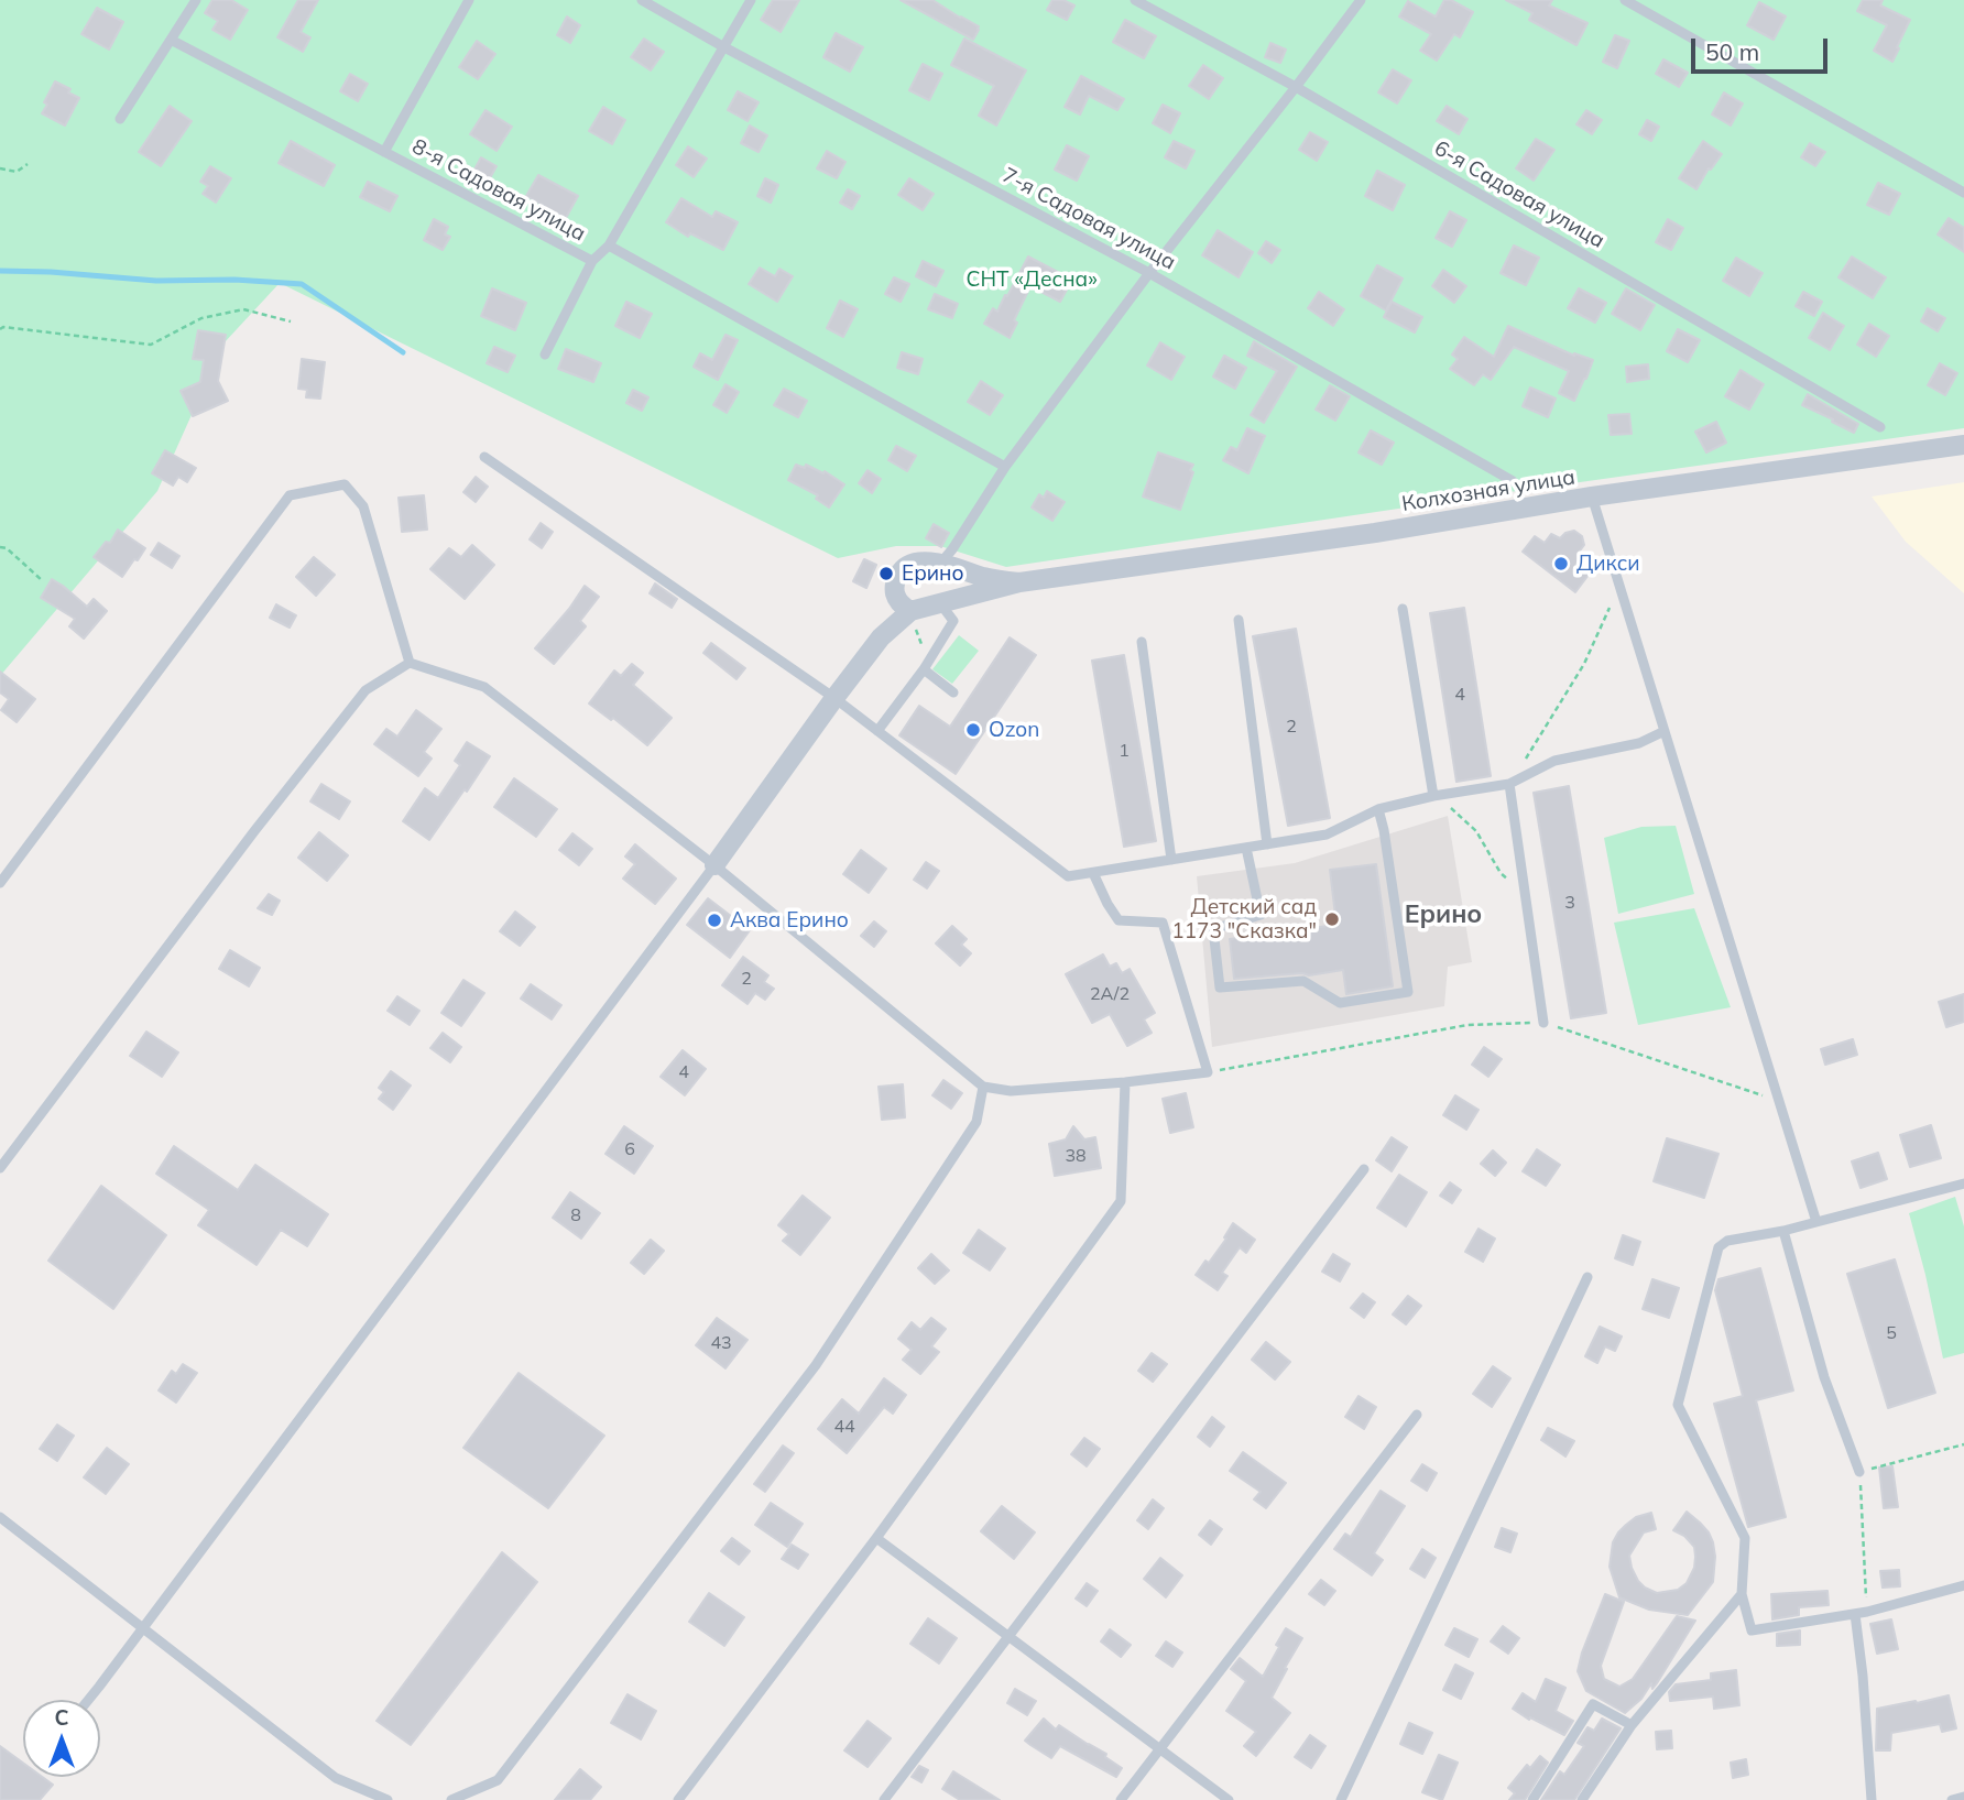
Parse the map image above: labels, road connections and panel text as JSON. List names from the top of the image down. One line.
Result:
{"streets":{"street":["Колхозная улица"],"lane":["8-я Садовая улица","6-я Садовая улица","7-я Садовая улица"]},"districts":["Ерино"],"parks":["СНТ «Десна»"],"places":["Дикси","Ерино","Ozon","Детский сад 1173 \"Сказка\"","Аква Ерино"],"house_numbers":["4","2","1","3","2","2А/2","4","6","38","8","5","43","44"],"scale_bar":"50 m","north":"top"}
